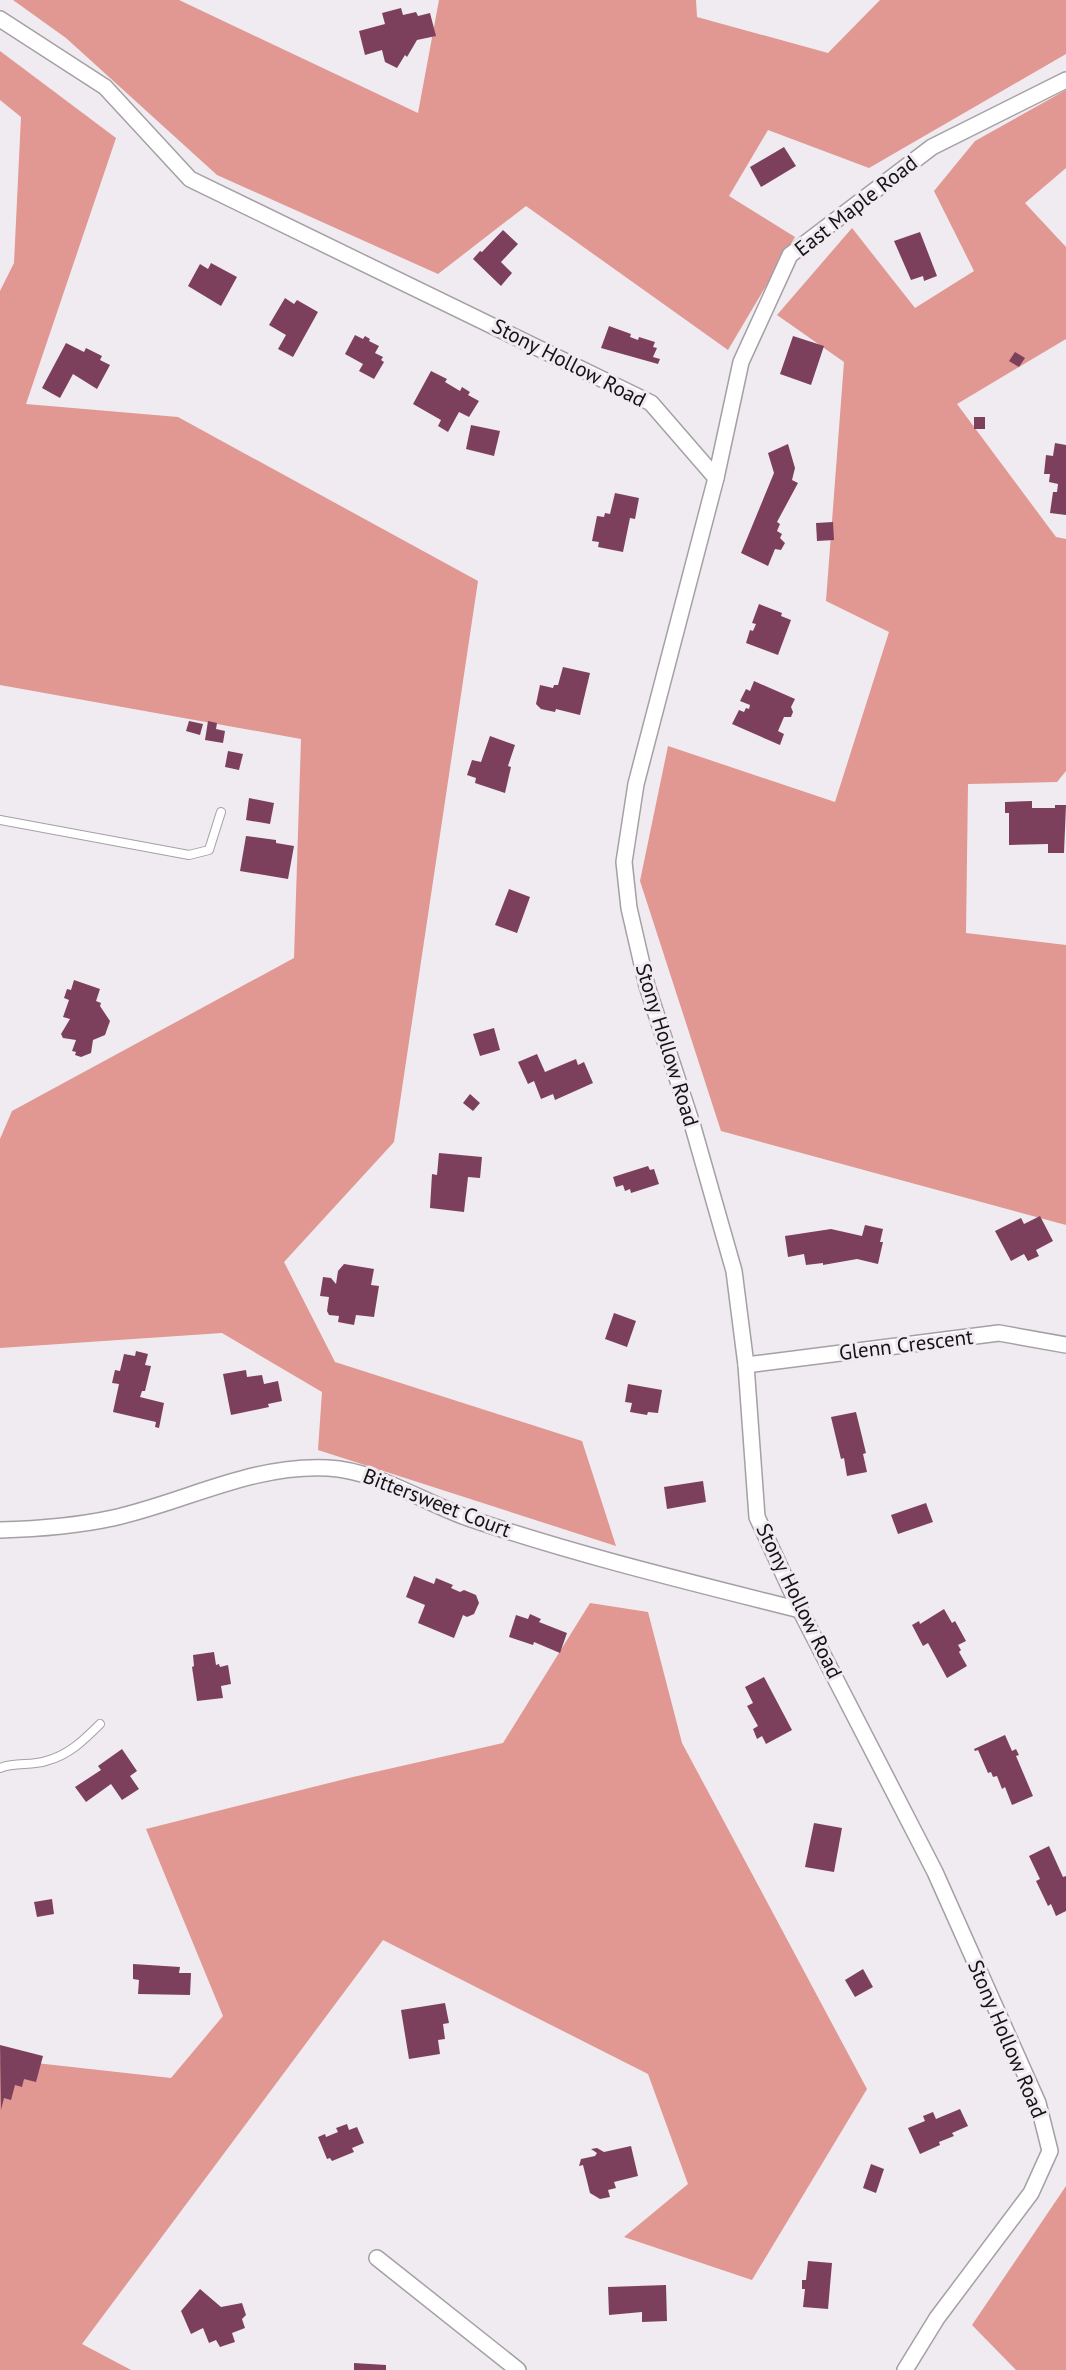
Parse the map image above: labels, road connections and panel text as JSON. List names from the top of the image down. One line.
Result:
{"streets":{"street":["East Maple Road","Stony Hollow Road","Glenn Crescent","Bittersweet Court"]},"crossings":[["East Maple Road","Stony Hollow Road"],["Stony Hollow Road","Glenn Crescent"],["Stony Hollow Road","Bittersweet Court"]]}
